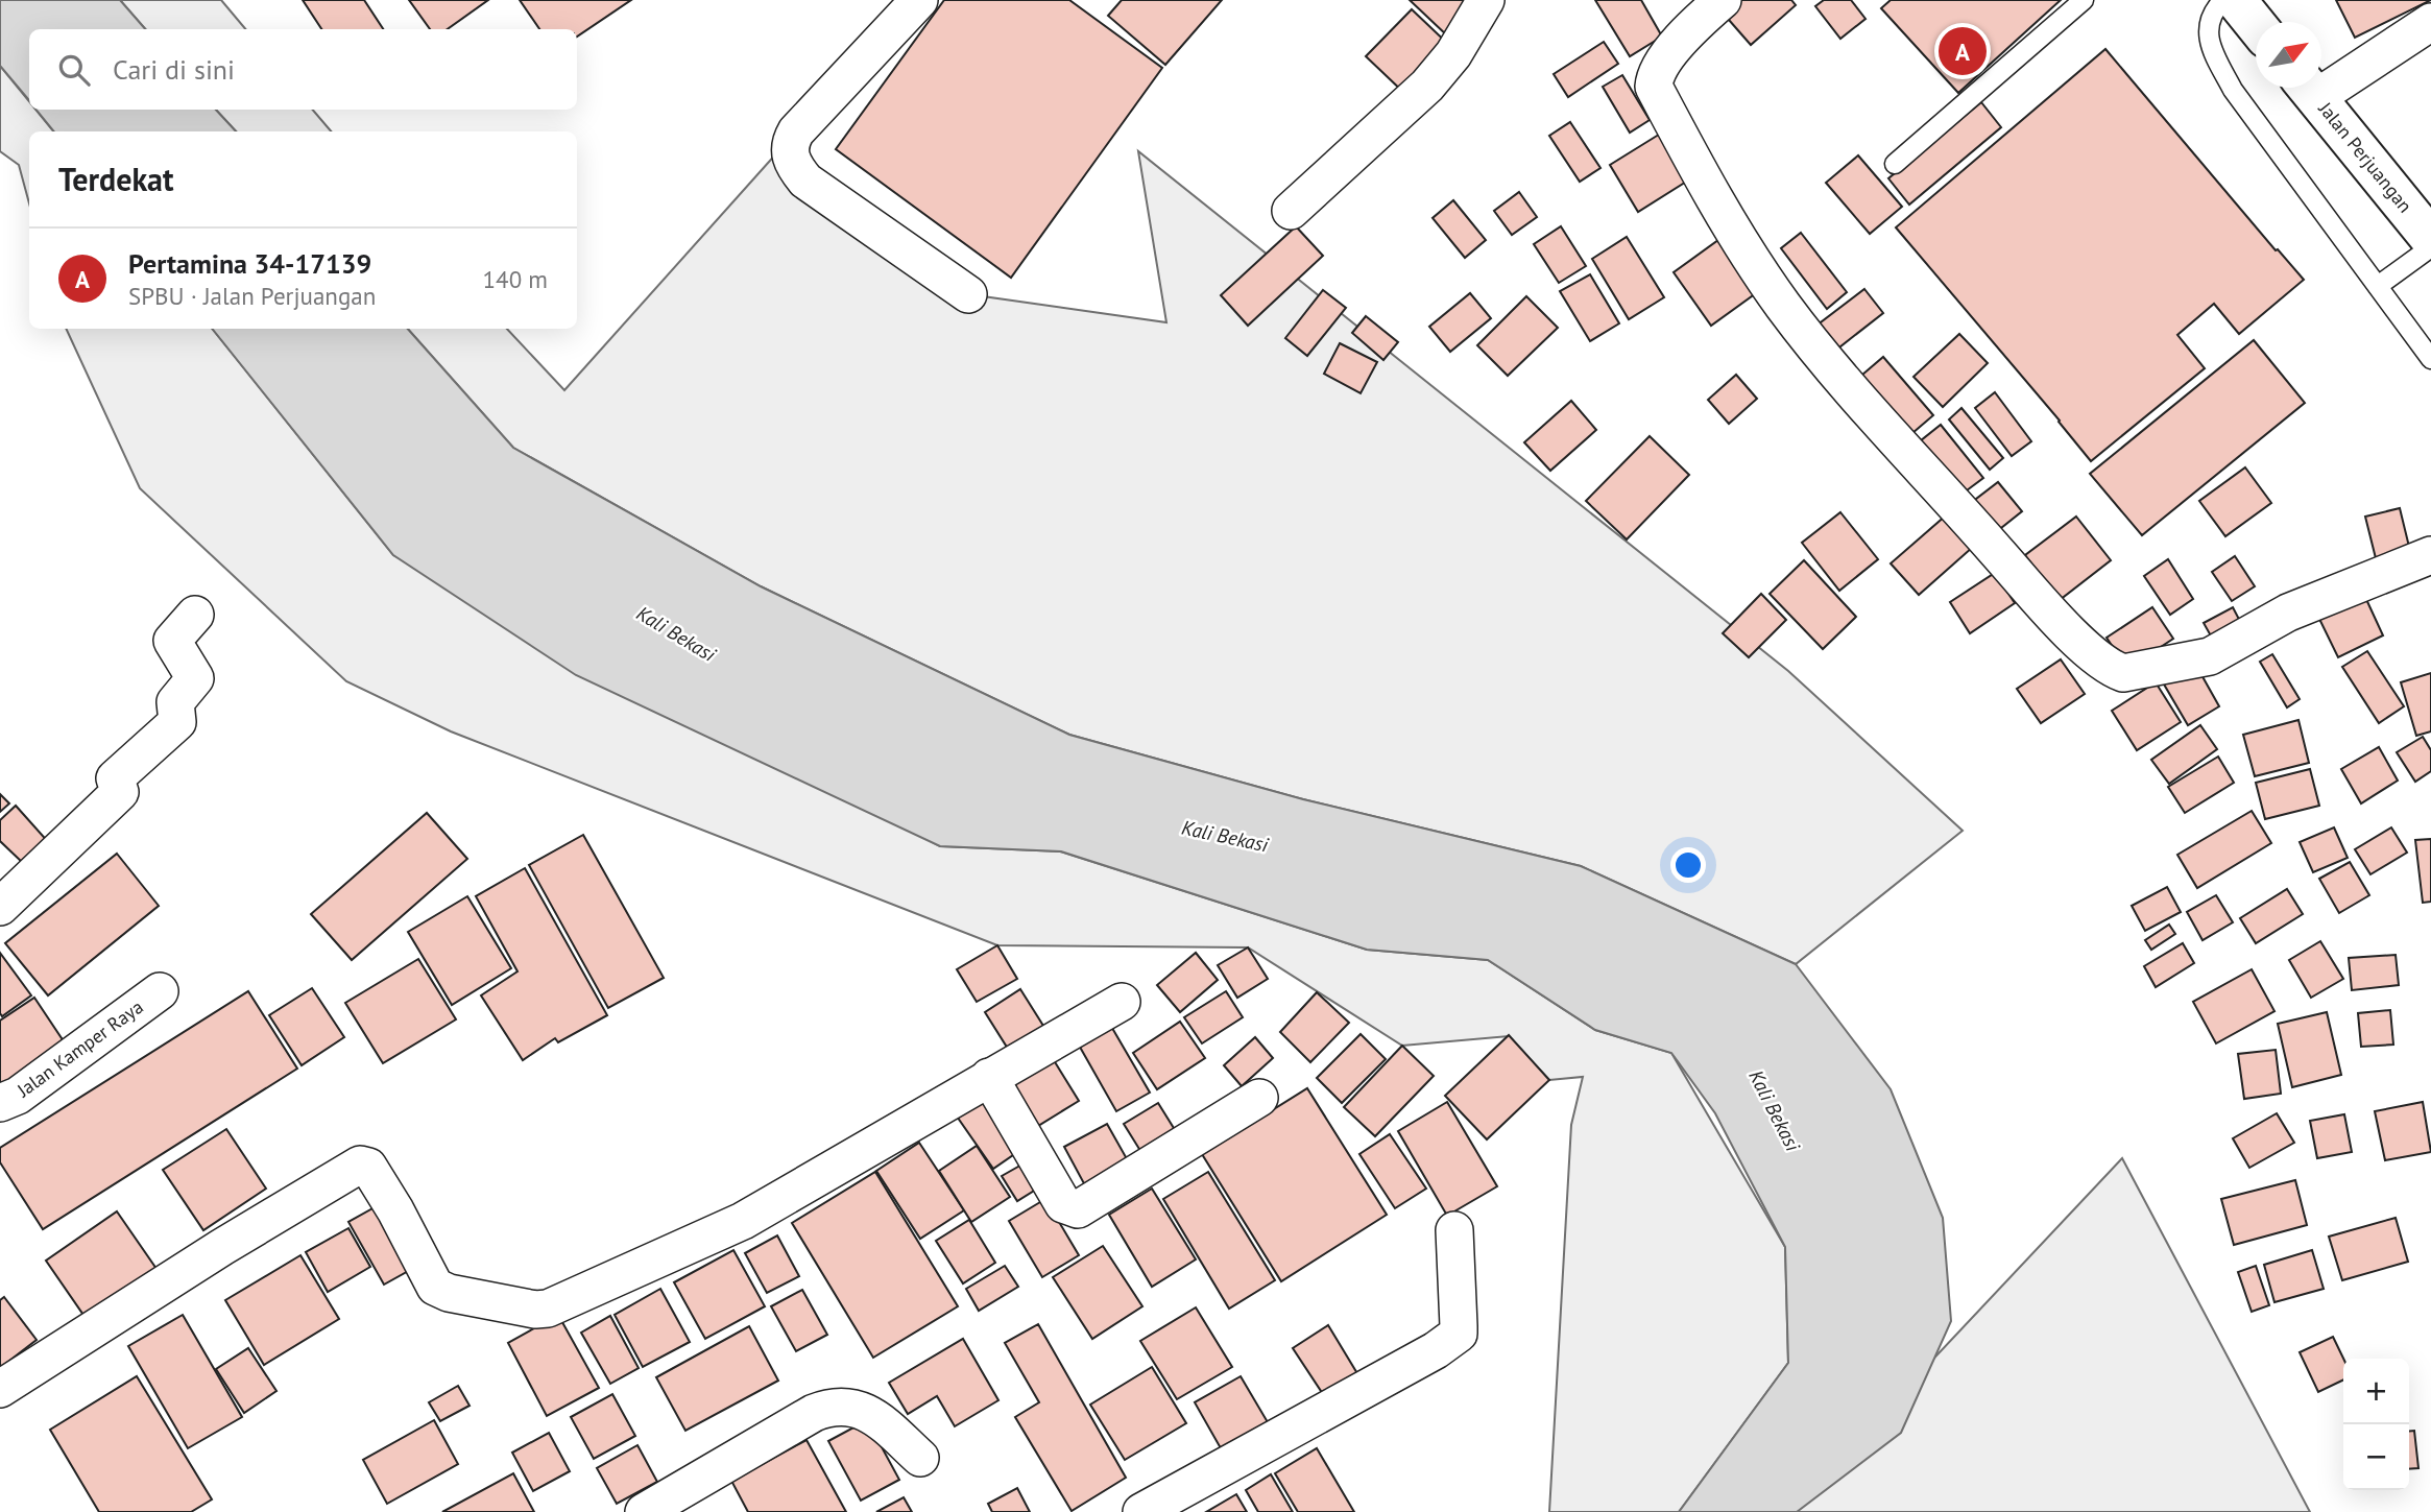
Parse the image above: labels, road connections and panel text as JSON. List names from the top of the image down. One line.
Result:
{"streets":{"main road":["Jalan Perjuangan"],"street":["Jalan Kamper Raya"]},"water":["Kali Bekasi"],"north":"top right","page":{"pins":"A","search":"Cari di sini","heading":"Terdekat","list":[{"mark":"A","name":"Pertamina 34-17139","note":"SPBU · Jalan Perjuangan","value":"140 m"}],"map_buttons":["+","−"]}}
